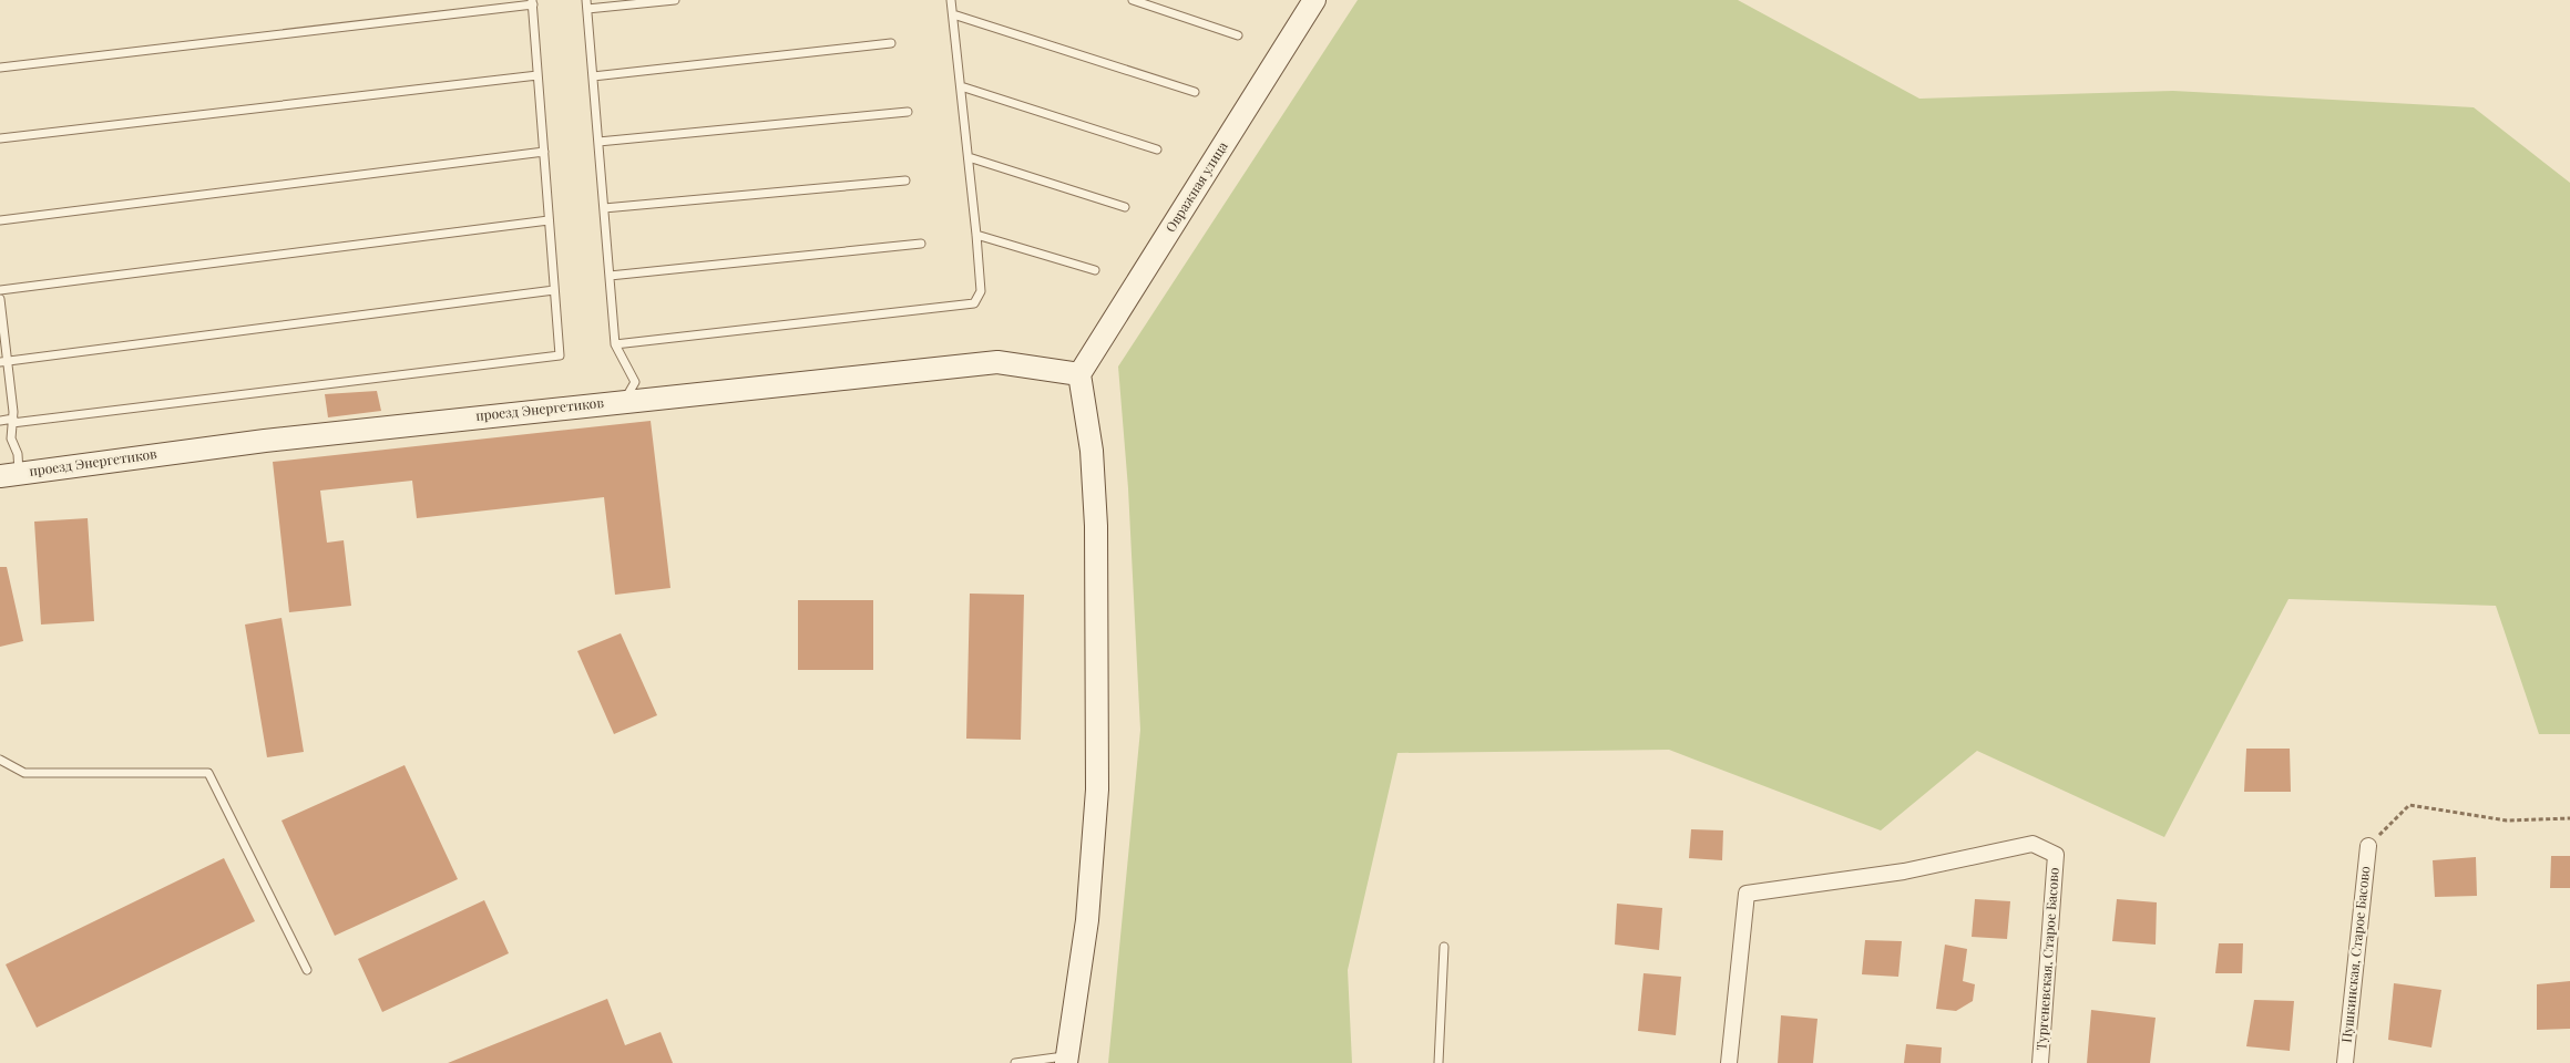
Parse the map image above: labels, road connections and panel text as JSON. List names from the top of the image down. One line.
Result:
{"streets":{"street":["Овражная улица","проезд Энергетиков","Пушкинская, Старое Басово","Тургеневская, Старое Басово"]},"crossings":[["Овражная улица","проезд Энергетиков"]]}
